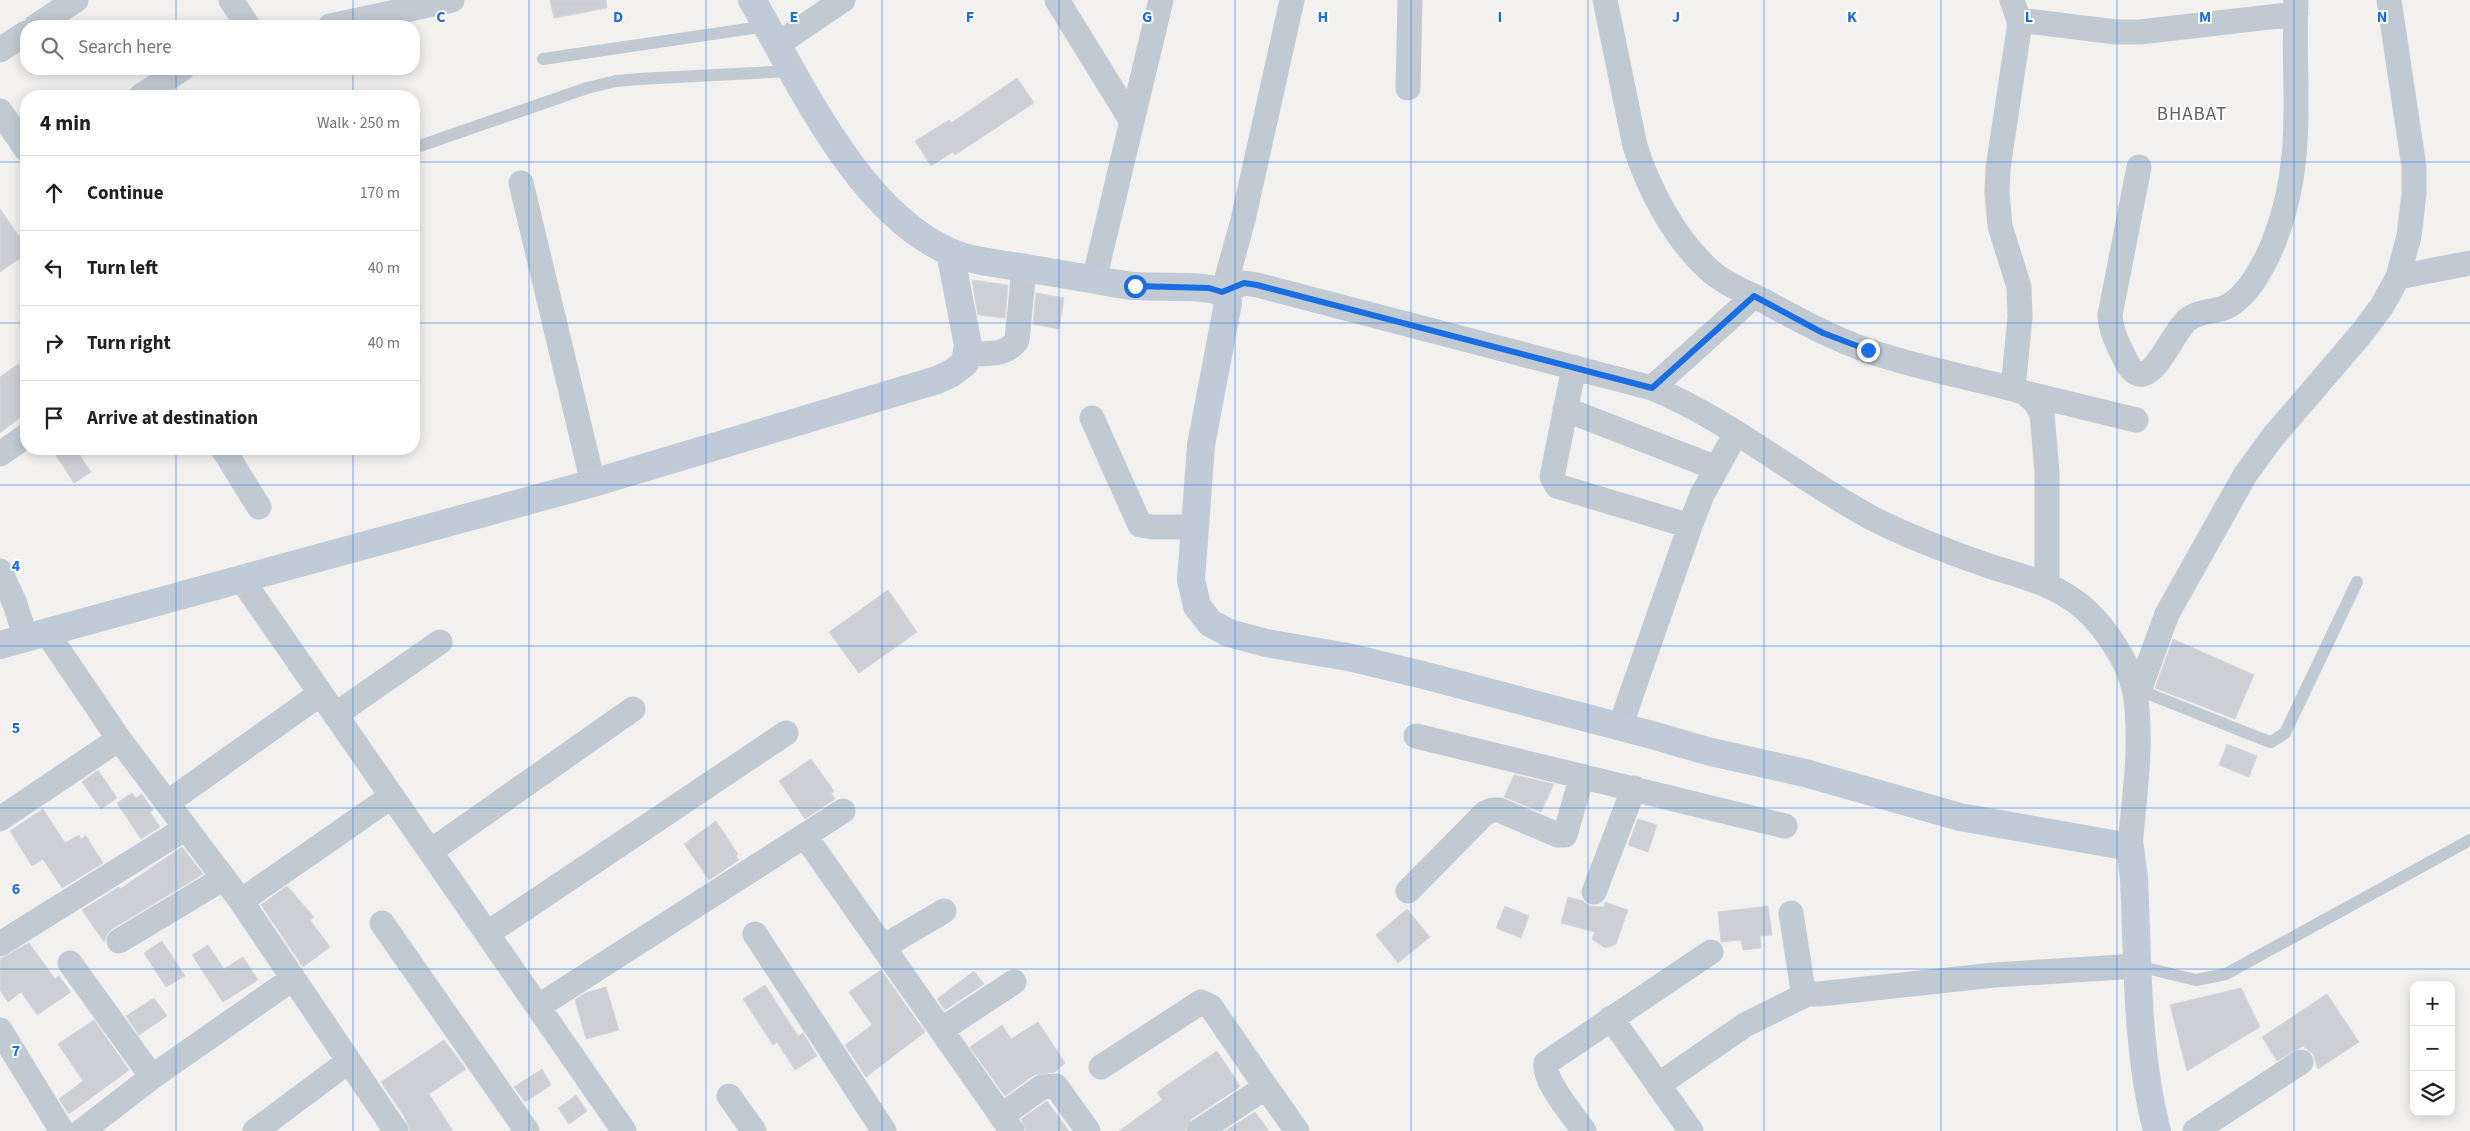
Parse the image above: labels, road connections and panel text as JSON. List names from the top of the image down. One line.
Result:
{"districts":["BHABAT"],"page":{"search":"Search here","heading":["4 min","Walk · 250 m"],"list":[["Continue","170 m"],["Turn left","40 m"],["Turn right","40 m"],"Arrive at destination"],"map_buttons":["+","−"]},"grid":{"columns":["C","D","E","F","G","H","I","J","K","L","M","N"],"rows":["4","5","6","7"]}}
